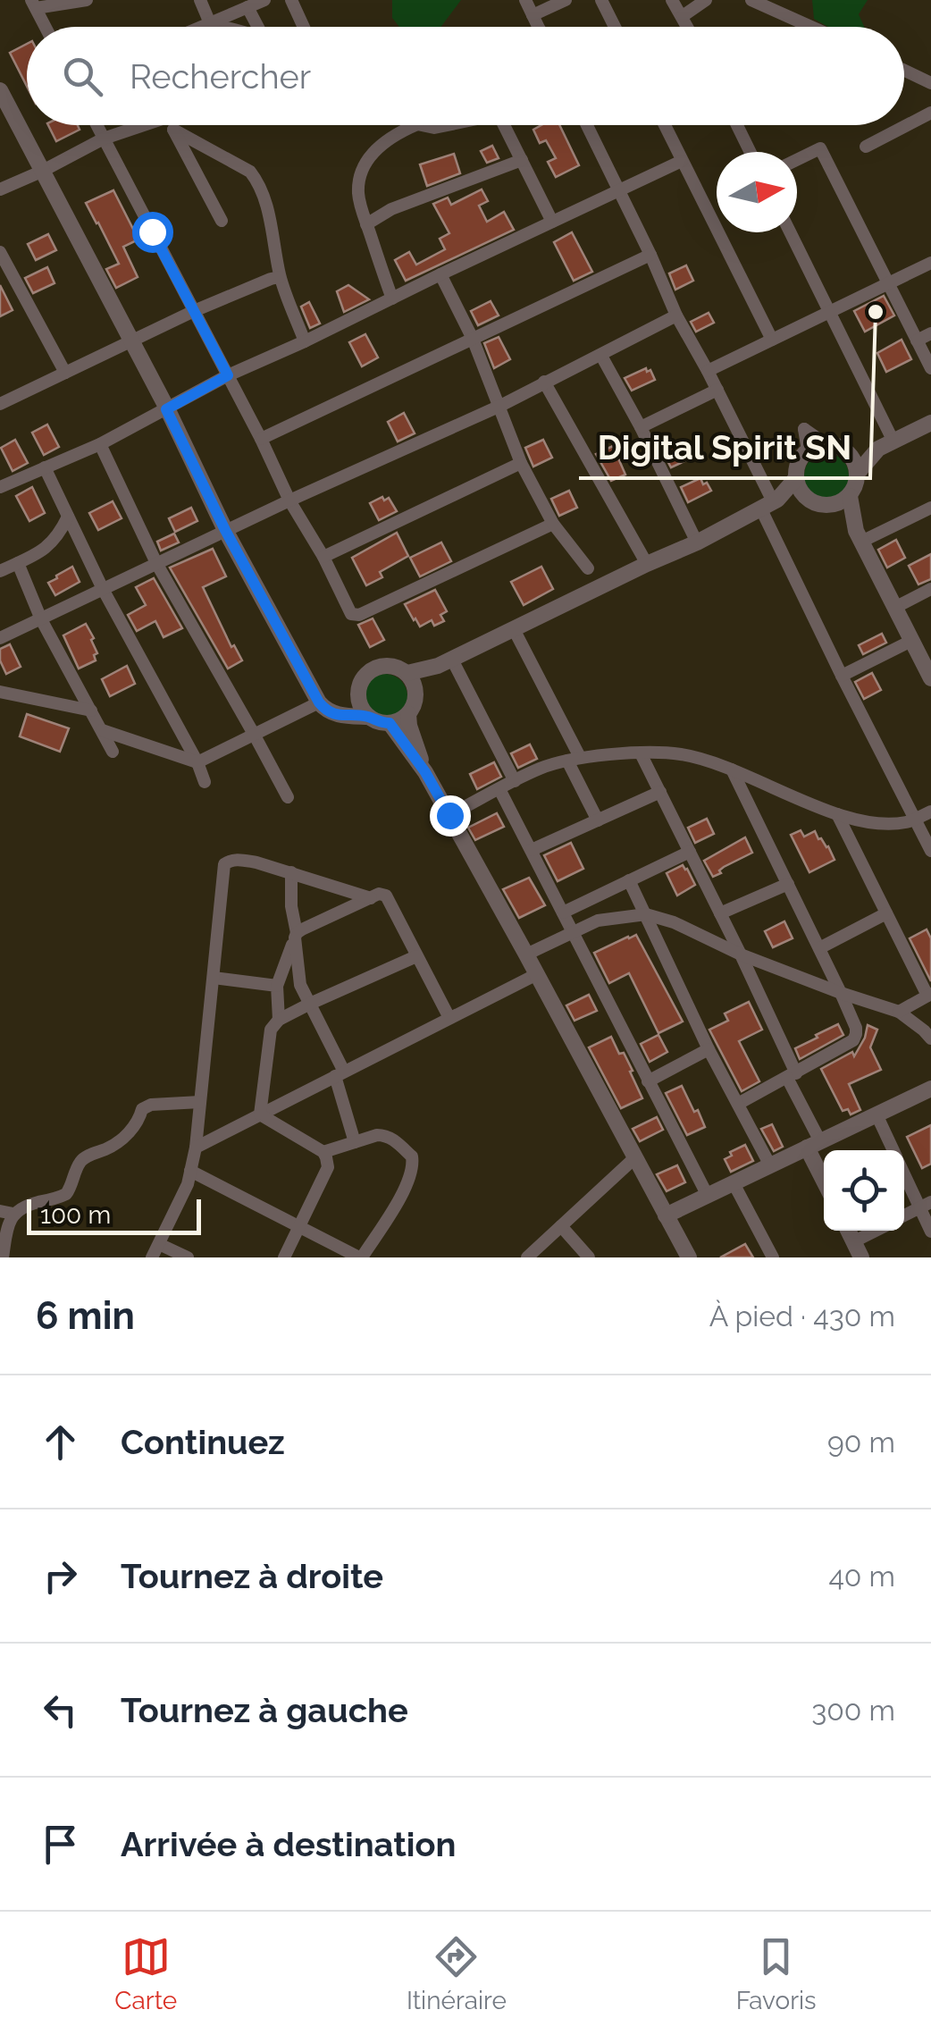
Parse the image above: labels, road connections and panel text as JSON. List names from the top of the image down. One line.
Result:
{"places":["Digital Spirit SN"],"scale_bar":"100 m","north":"right","page":{"search":"Rechercher","scale":"100 m","heading":["6 min","À pied · 430 m"],"list":[["Continuez","90 m"],["Tournez à droite","40 m"],["Tournez à gauche","300 m"],"Arrivée à destination"],"nav":["Carte","Itinéraire","Favoris"]}}
